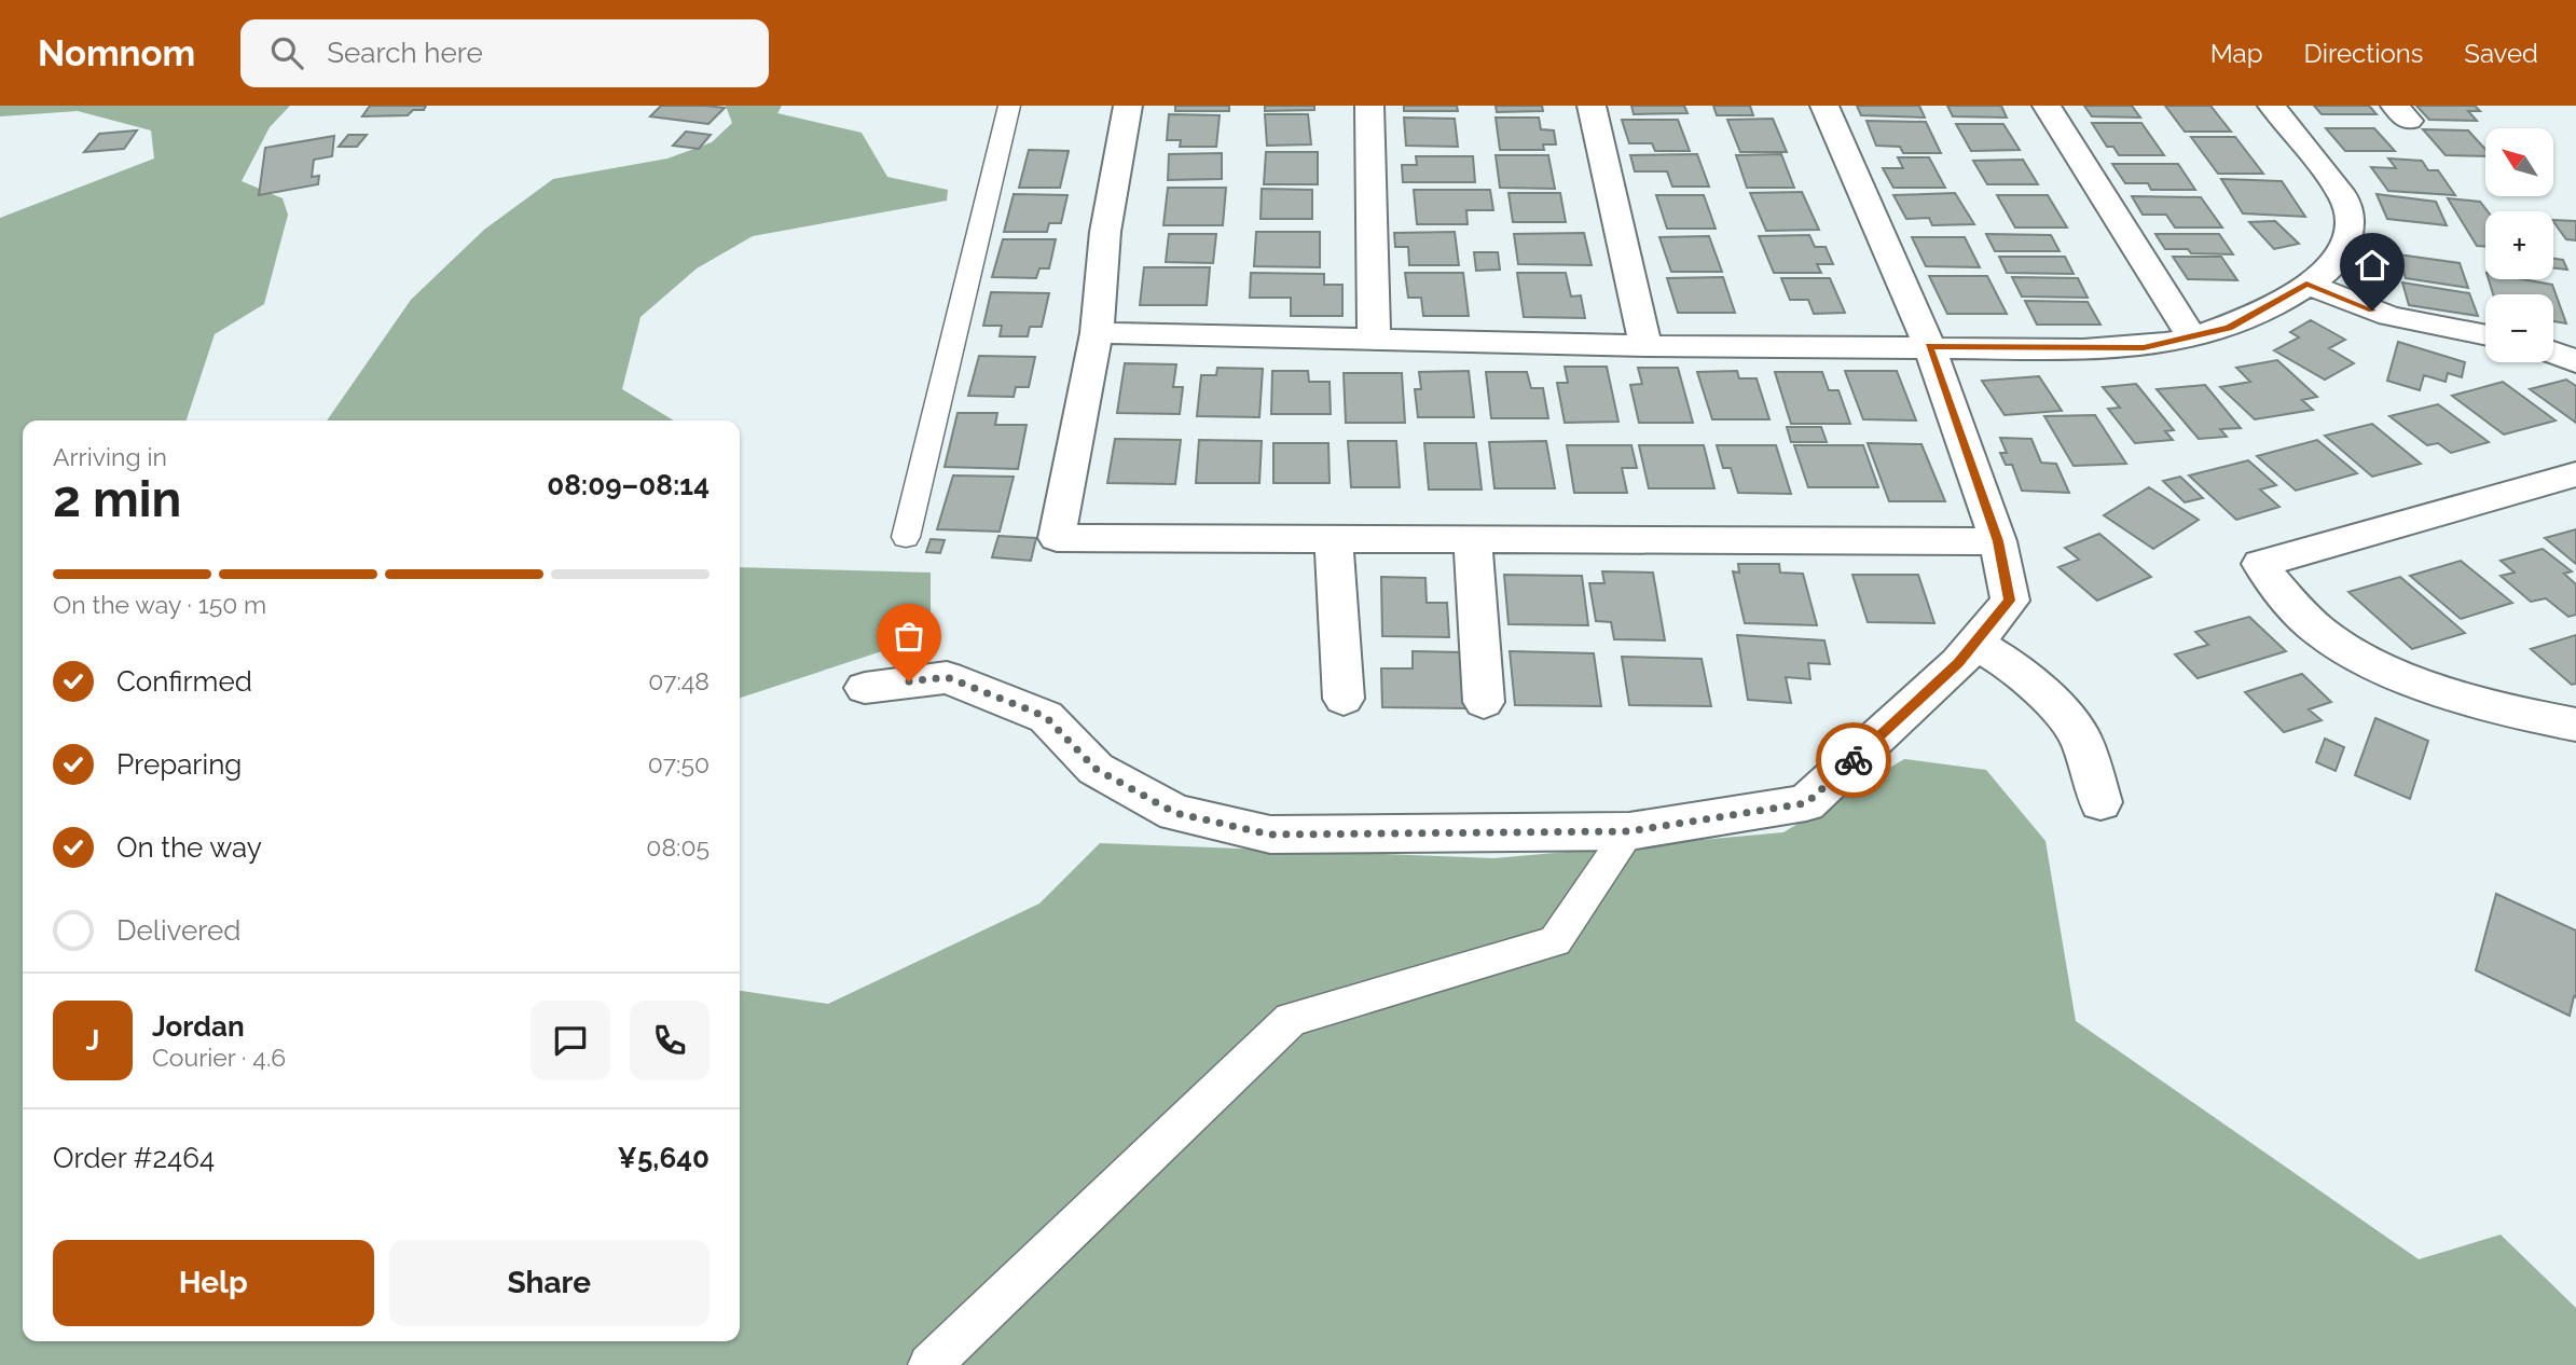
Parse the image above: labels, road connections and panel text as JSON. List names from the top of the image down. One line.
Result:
{"north":"top left","page":{"header":"Nomnom","search":"Search here","nav":["Map","Directions","Saved"],"map_buttons":["+","−"],"heading":["2 min","Arriving in","08:09–08:14"],"panel":["Jordan","Courier · 4.6","Order #2464","¥5,640"],"bar":"On the way · 150 m","list":[["Confirmed","07:48"],["Preparing","07:50"],["On the way","08:05"],"Delivered"],"round":"J","buttons":["Help","Share"]}}
